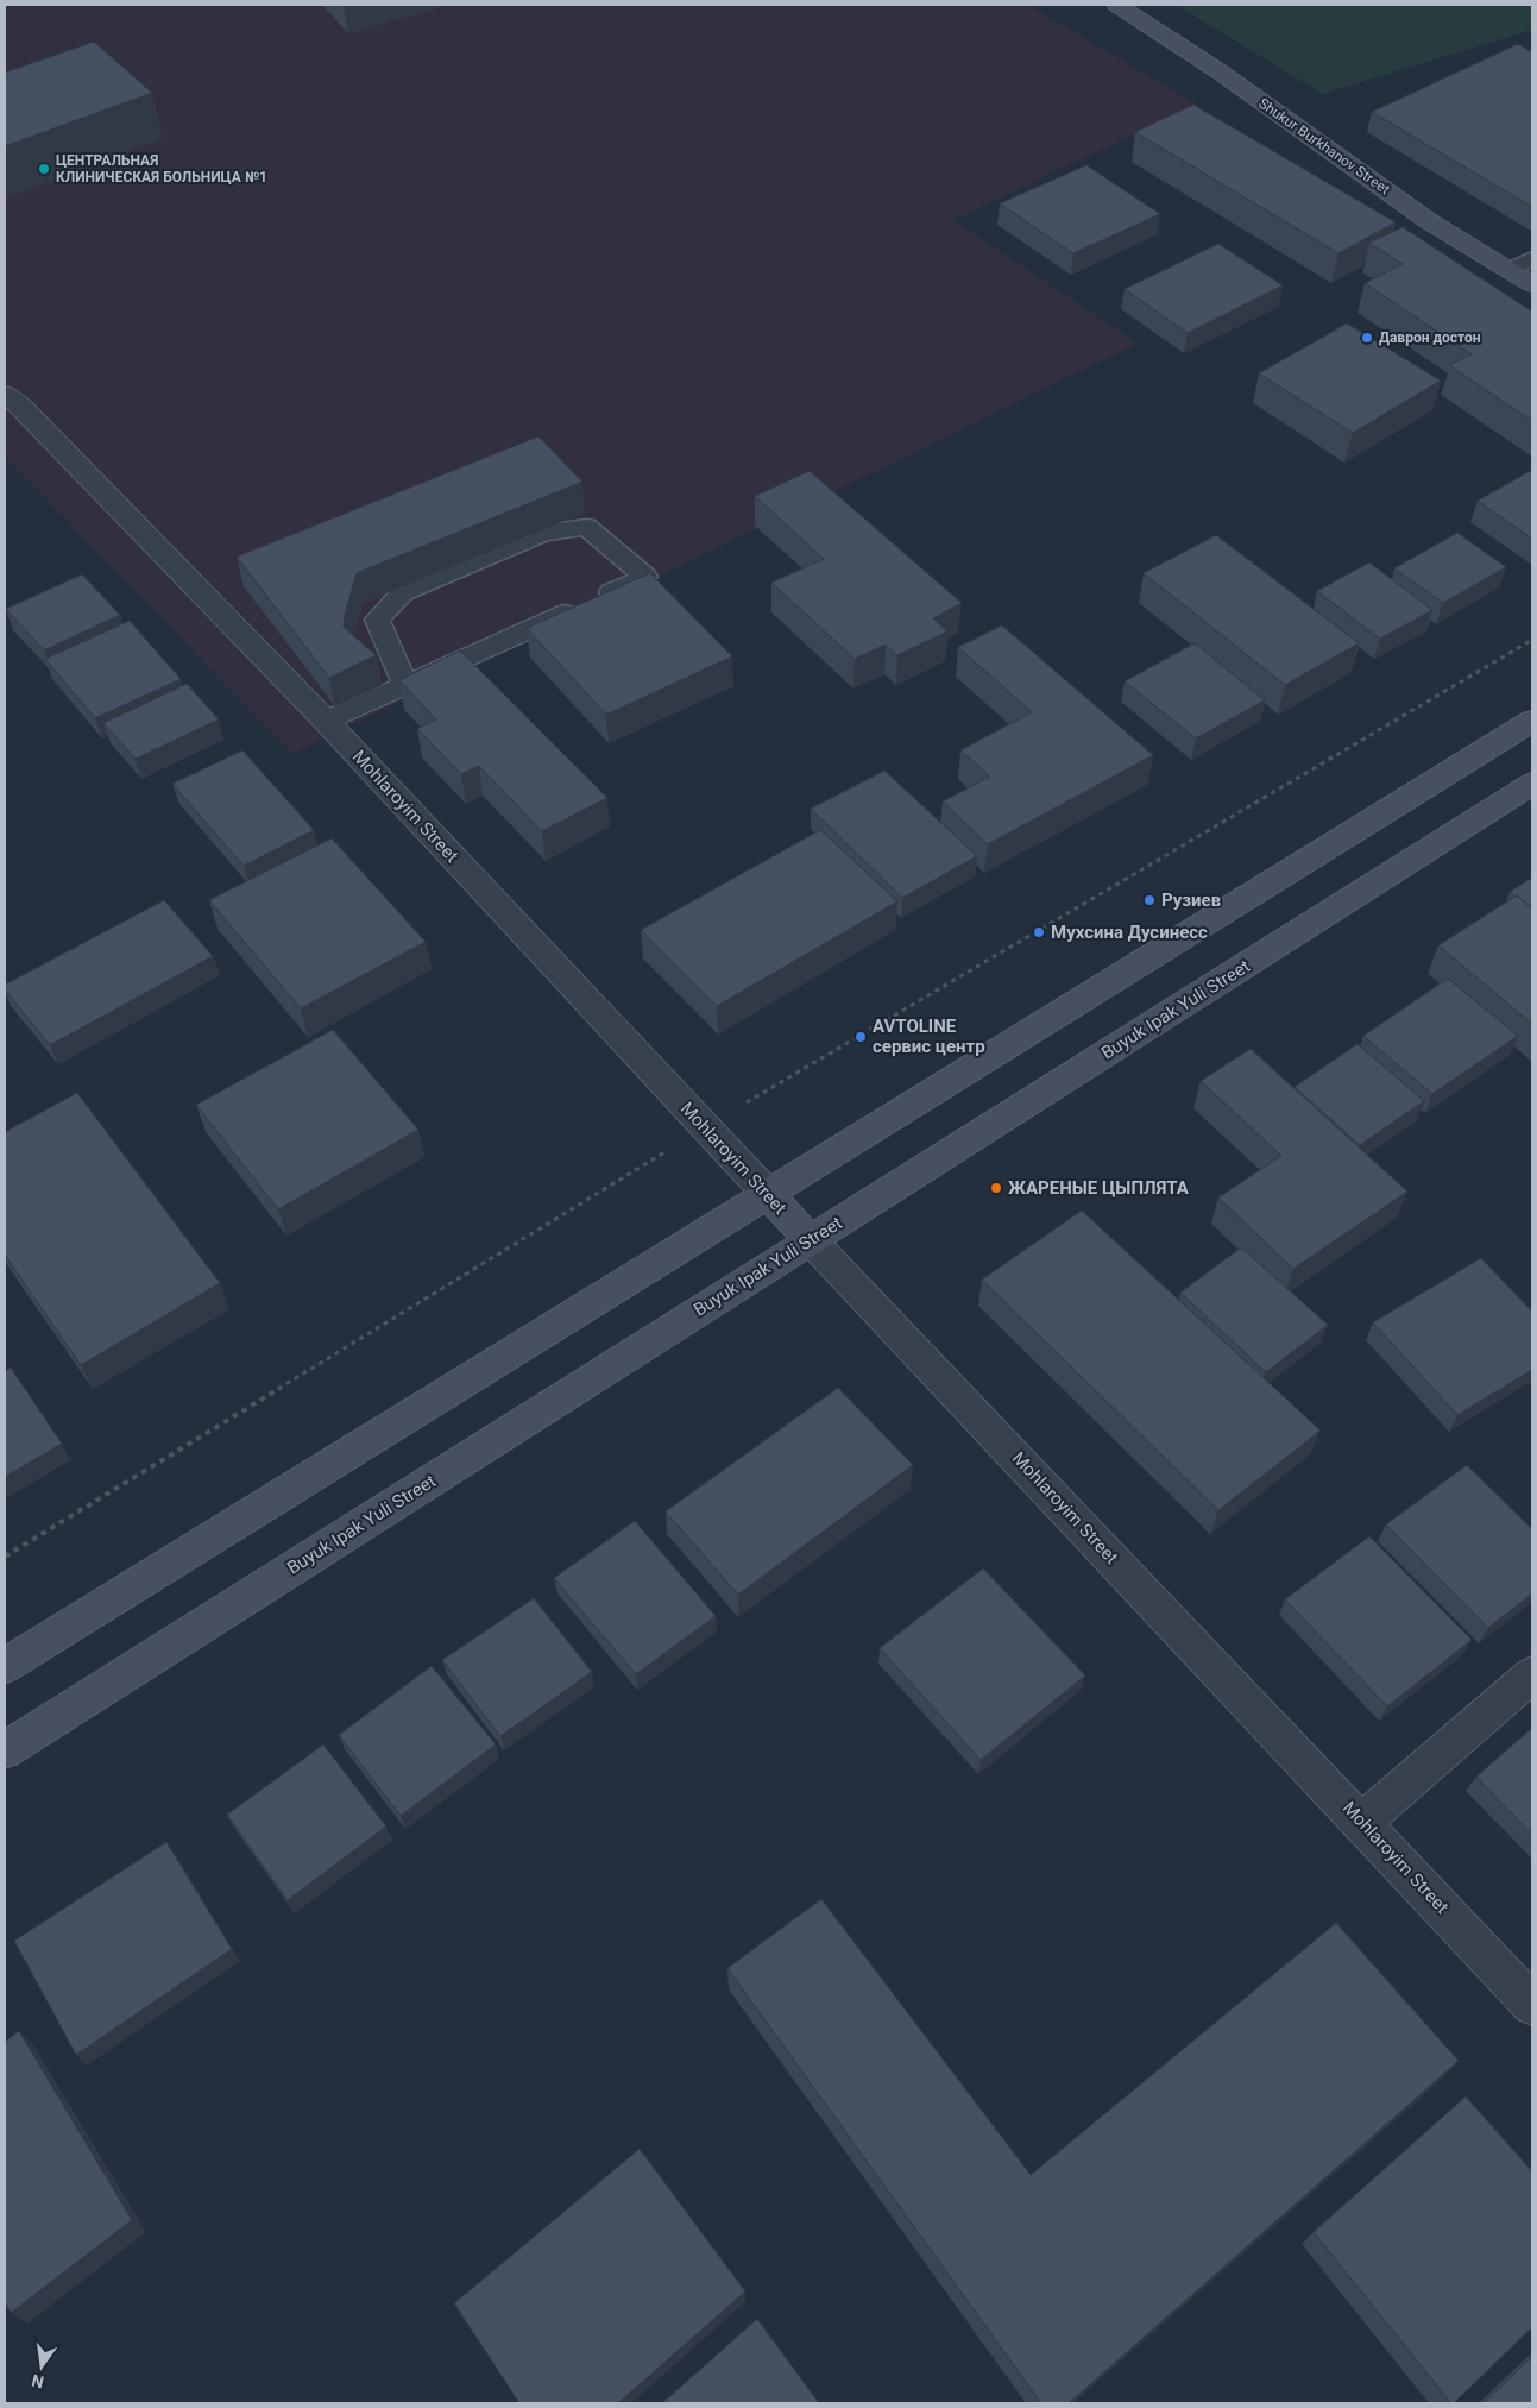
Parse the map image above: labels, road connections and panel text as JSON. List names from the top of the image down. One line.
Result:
{"streets":{"main road":["Shukur Burkhanov Street","Mohlaroyim Street","Buyuk Ipak Yuli Street"]},"crossings":[["Mohlaroyim Street","Buyuk Ipak Yuli Street"]],"places":["ЦЕНТРАЛЬНАЯ КЛИНИЧЕСКАЯ БОЛЬНИЦА №1","Даврон достон","Рузиев","Мухсина Дусинесс","AVTOLINE сервис центр","ЖАРЕНЫЕ ЦЫПЛЯТА"],"north":"bottom"}
